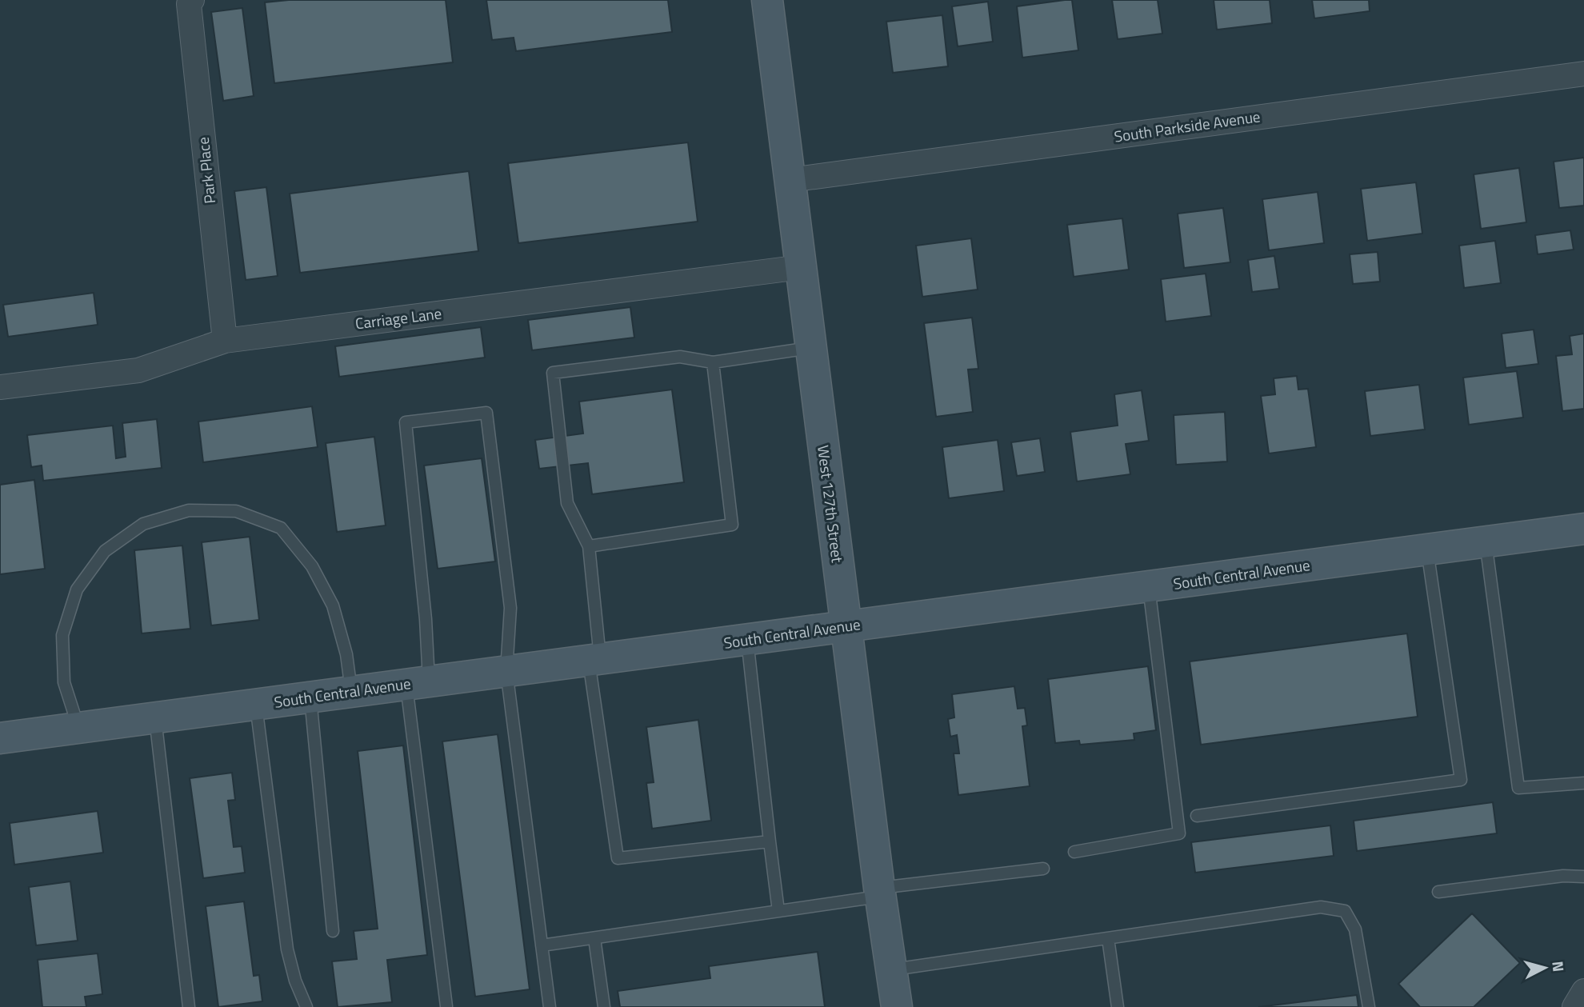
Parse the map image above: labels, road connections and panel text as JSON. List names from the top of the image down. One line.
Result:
{"streets":{"street":["South Parkside Avenue","Park Place","Carriage Lane","West 127th Street","South Central Avenue"]},"crossings":[["South Parkside Avenue","West 127th Street"],["Park Place","Carriage Lane"],["Carriage Lane","West 127th Street"],["West 127th Street","South Central Avenue"]],"north":"right"}
